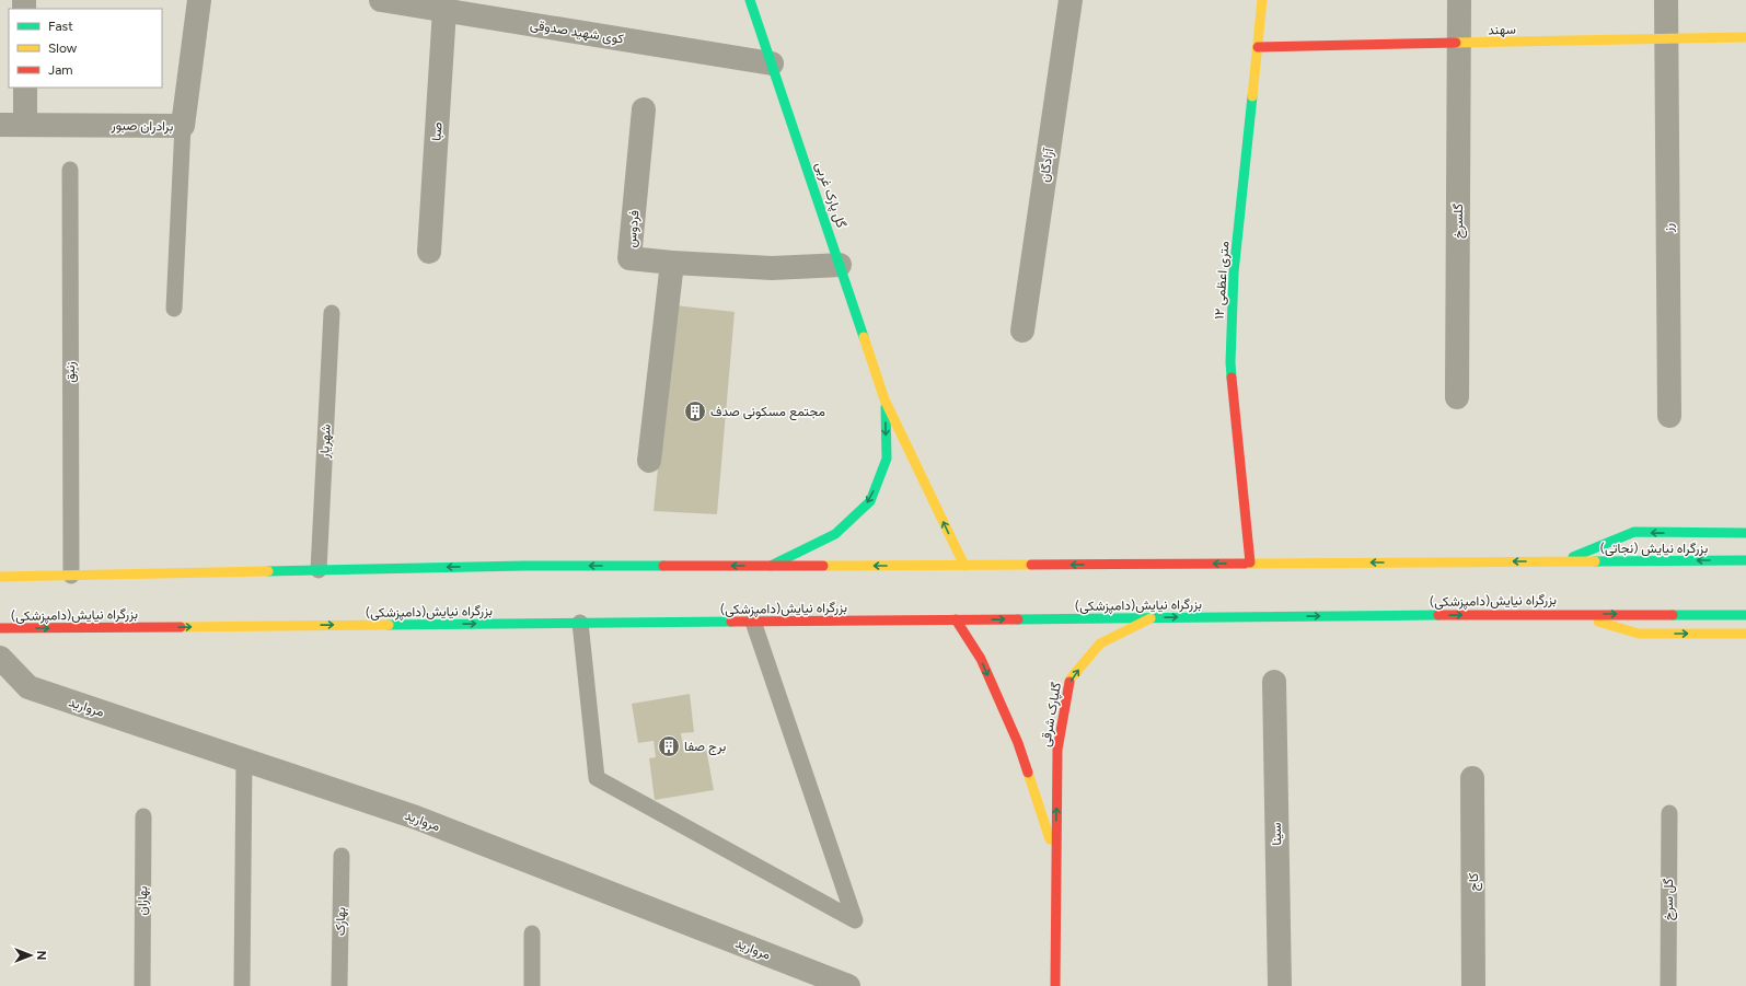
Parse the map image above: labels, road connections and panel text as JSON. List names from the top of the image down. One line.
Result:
{"streets":{"main road":["سهند","گل پارک غربی","۱۲ متری اعظمی","بزرگراه نیایش (نجاتی)","بزرگراه نیایش(دامپزشکی)","گلپارک شرقی"],"street":["کوی شهید صدوقی","برادران صبور","صبا","آزادگان","گلسرخ","رز","فردوس","مروارید","سینا","کاج"],"lane":["زنبق","شهریار","گل سرخ","بهاران","بهارک"]},"crossings":[["سهند","گلسرخ"],["سهند","رز"],["سهند","۱۲ متری اعظمی"],["کوی شهید صدوقی","صبا"],["کوی شهید صدوقی","گل پارک غربی"],["گل پارک غربی","فردوس"],["بزرگراه نیایش(دامپزشکی)","گلپارک شرقی"]],"places":{"building":["مجتمع مسکونی صدف","برج صفا"]},"legend":["Fast","Slow","Jam"],"north":"right"}
